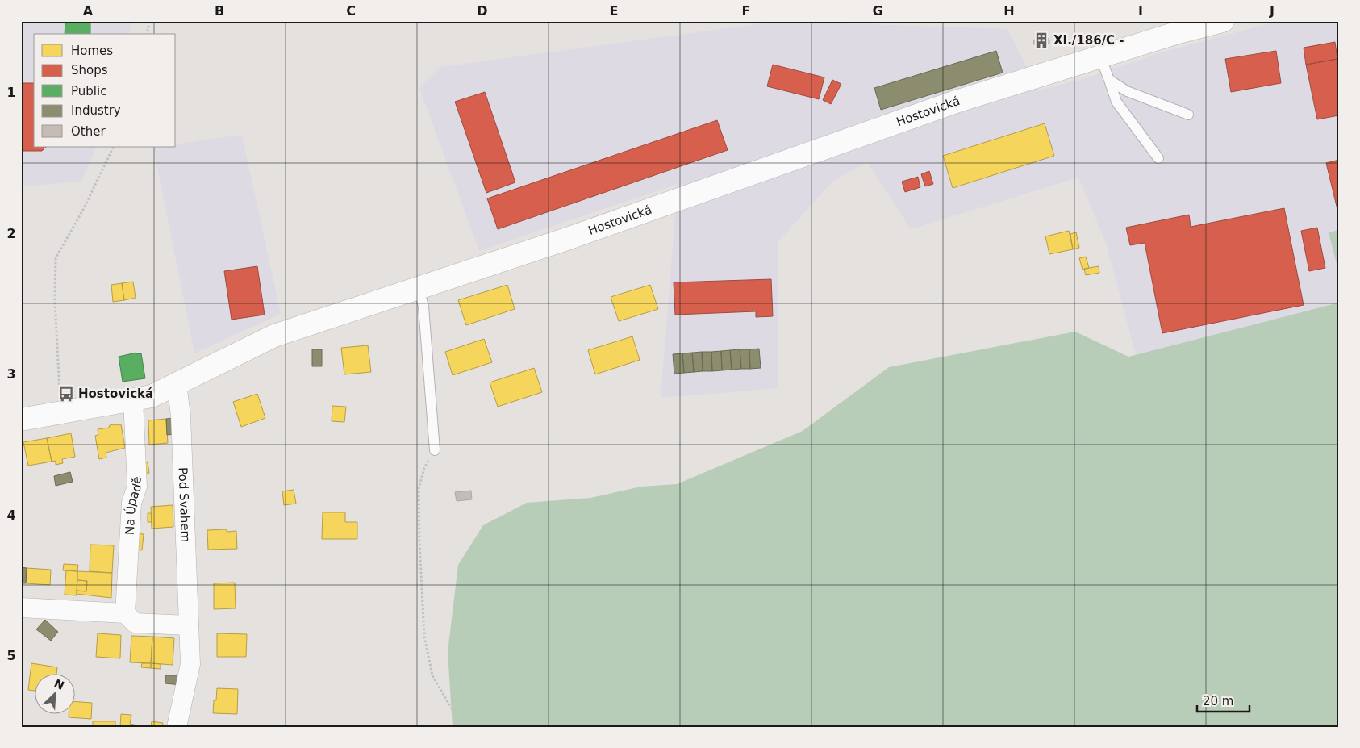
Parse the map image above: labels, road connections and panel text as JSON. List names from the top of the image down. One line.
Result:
{"streets":{"street":["Hostovická","Pod Svahem","Na Úpadě"]},"crossings":[["Hostovická","Pod Svahem"],["Hostovická","Na Úpadě"]],"places":{"building":["XI./186/C -"],"bus stop":["Hostovická"]},"legend":["Homes","Shops","Public","Industry","Other"],"scale_bar":"20 m","north":"top right","grid":{"columns":["A","B","C","D","E","F","G","H","I","J"],"rows":["1","2","3","4","5"]}}
